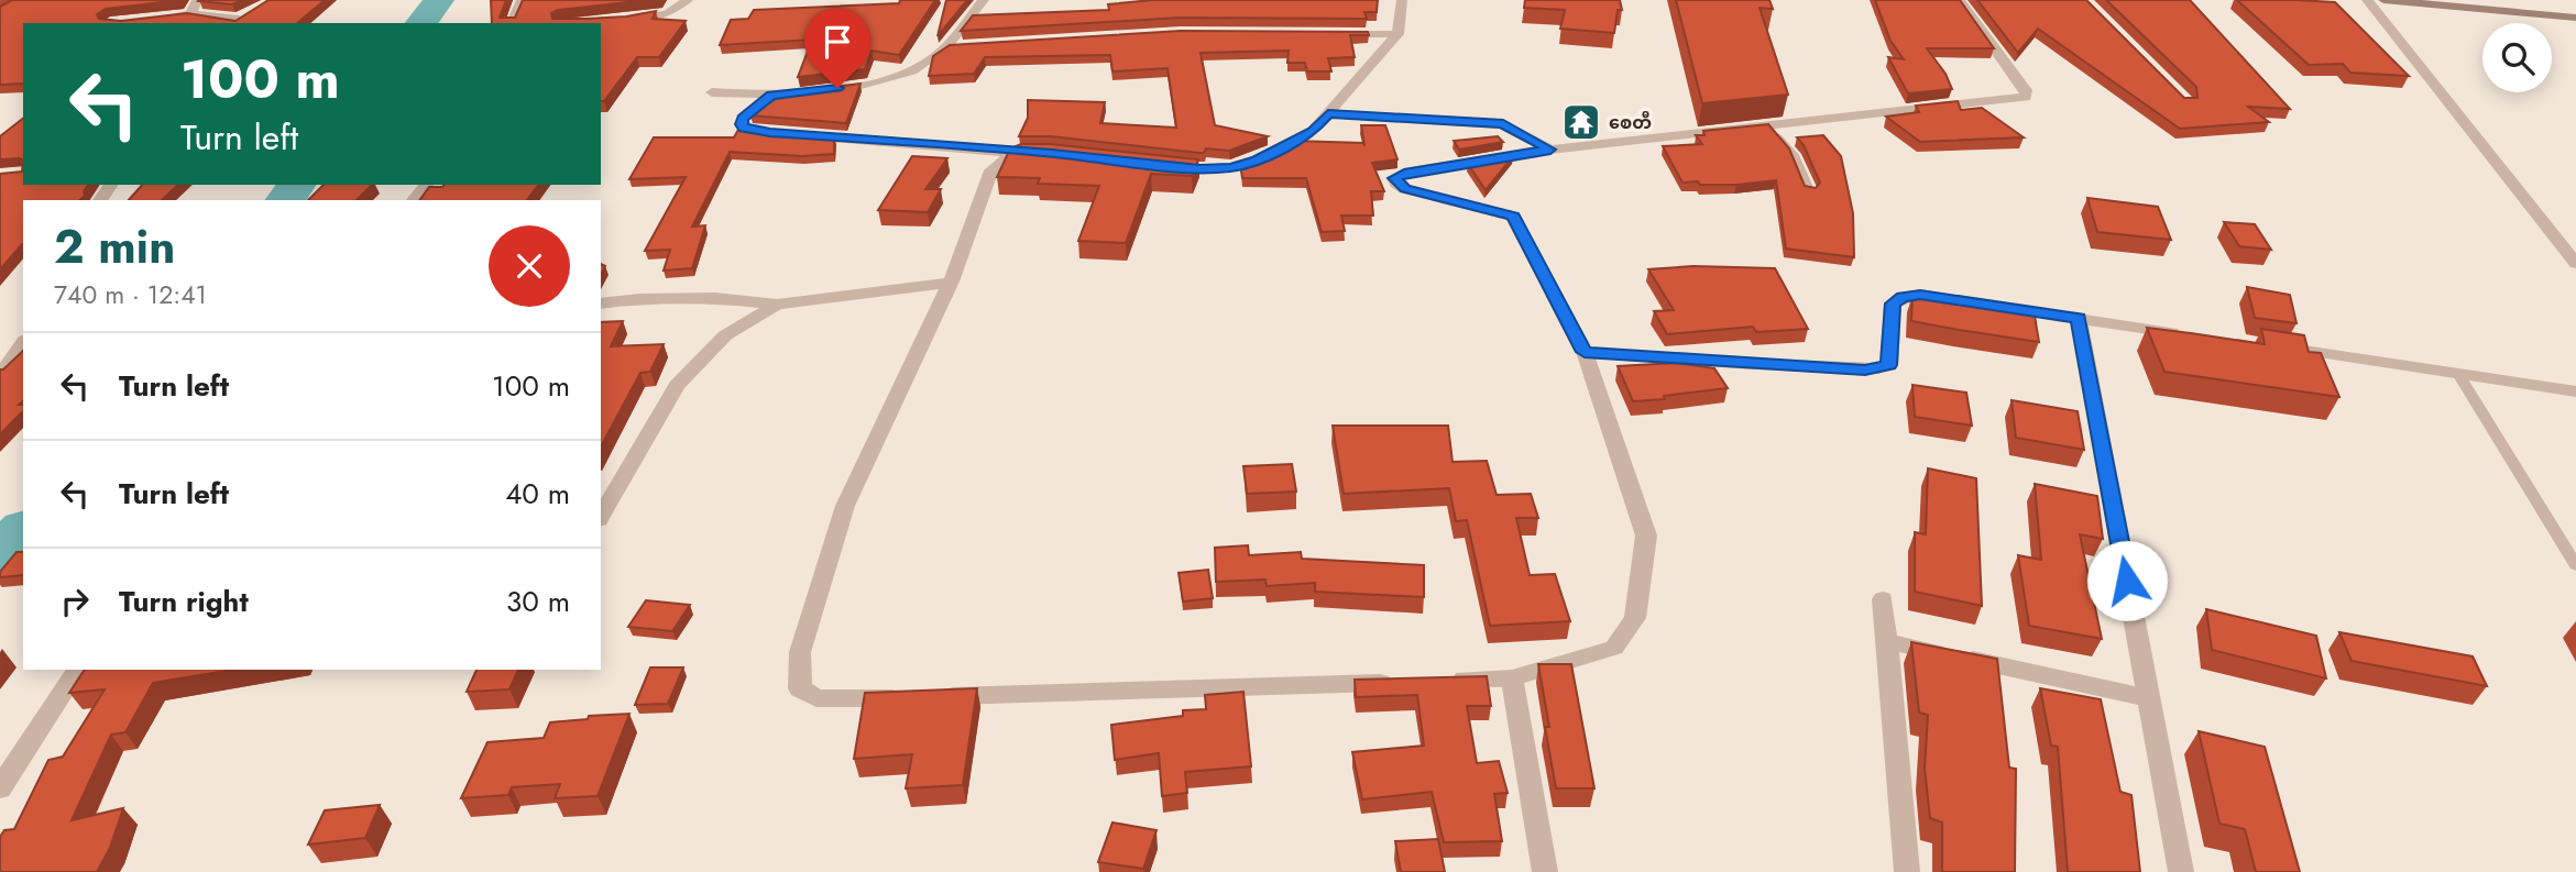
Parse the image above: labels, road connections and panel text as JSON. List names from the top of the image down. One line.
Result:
{"places":{"temple":["စေတီ"]},"page":{"turn":["100 m","Turn left"],"heading":["2 min","740 m · 12:41"],"list":[{"name":"Turn left","value":"100 m"},{"name":"Turn left","value":"40 m"},{"name":"Turn right","value":"30 m"}]}}
